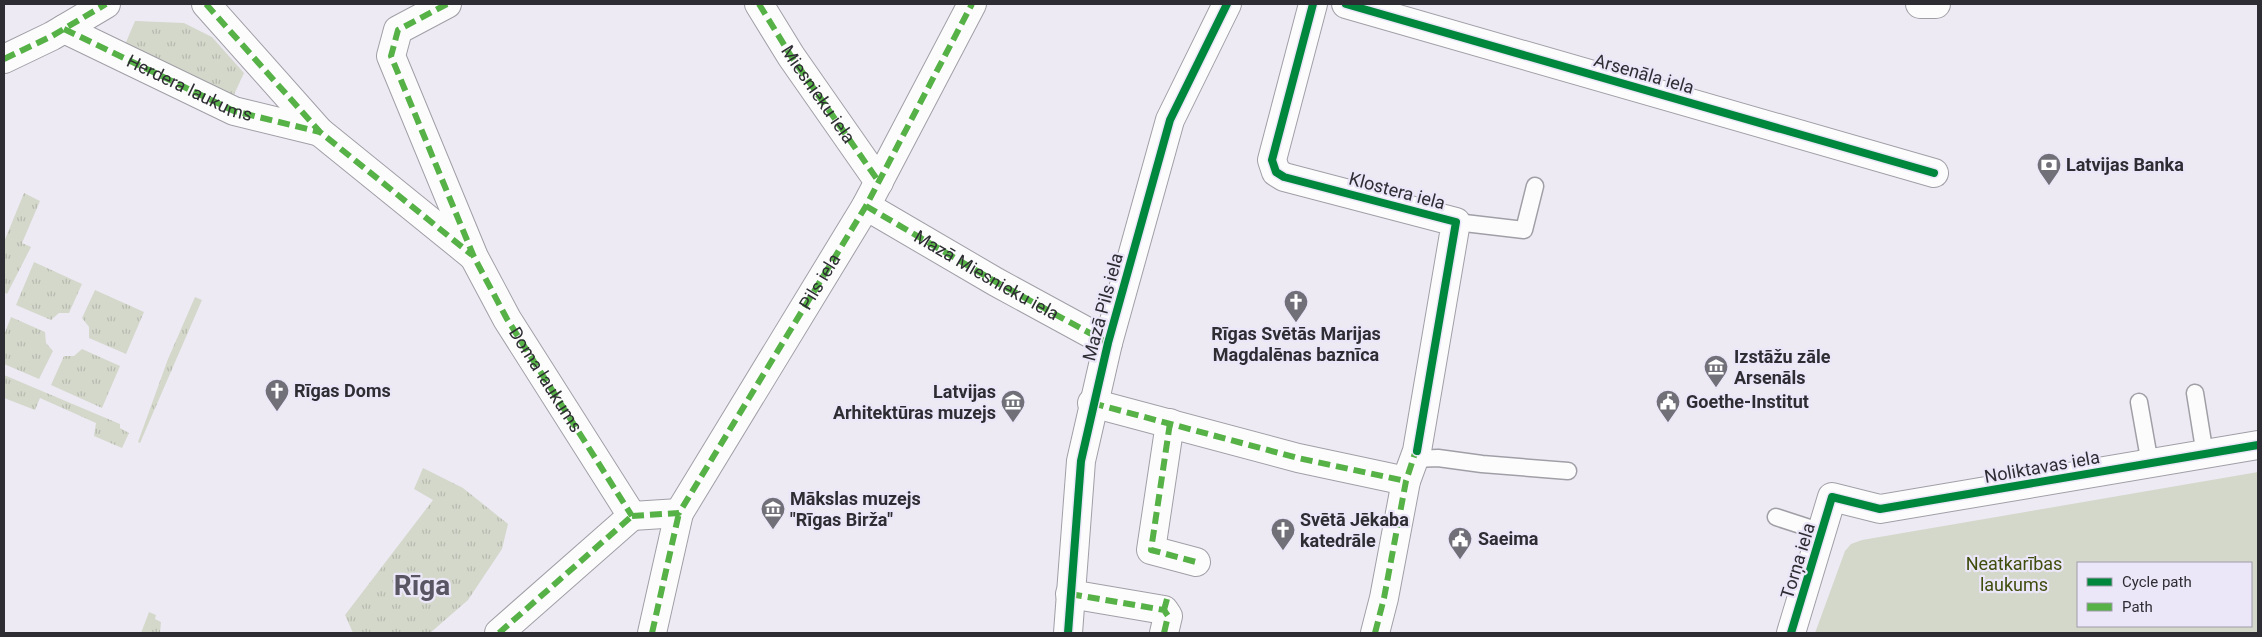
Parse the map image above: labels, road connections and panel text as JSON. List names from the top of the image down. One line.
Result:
{"streets":{"street":["Arsenāla iela","Herdera laukums","Miesnieku iela","Klostera iela","Mazā Miesnieku iela","Pils iela","Mazā Pils iela","Doma laukums","Noliktavas iela","Torņa iela"]},"crossings":[["Herdera laukums","Doma laukums"],["Miesnieku iela","Pils iela"],["Mazā Miesnieku iela","Pils iela"],["Mazā Miesnieku iela","Mazā Pils iela"],["Noliktavas iela","Torņa iela"]],"districts":["Rīga"],"parks":["Neatkarības laukums"],"places":{"bank":["Latvijas Banka"],"church":["Rīgas Svētās Marijas Magdalēnas baznīca","Rīgas Doms","Svētā Jēkaba katedrāle"],"museum":["Izstāžu zāle Arsenāls","Latvijas Arhitektūras muzejs","Mākslas muzejs \"Rīgas Birža\""],"public building":["Goethe-Institut","Saeima"]},"legend":["Cycle path","Path"]}
